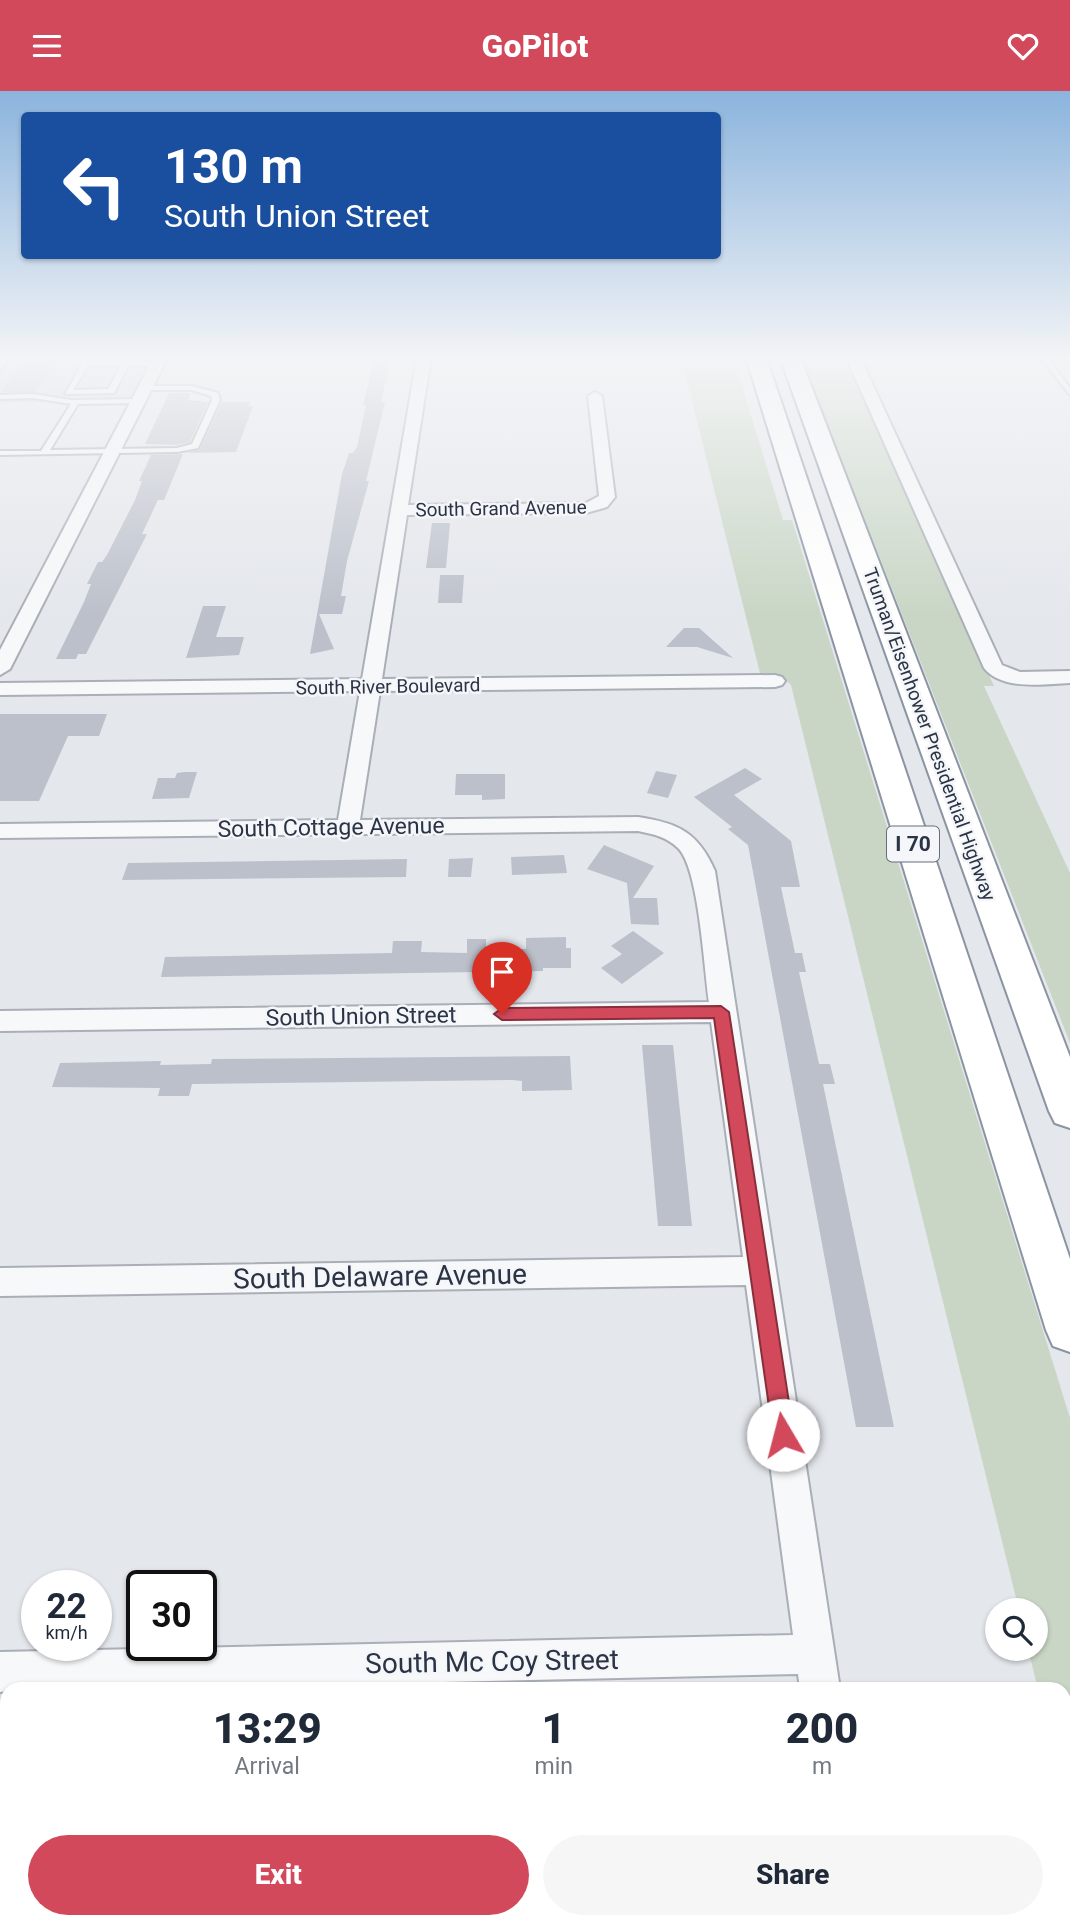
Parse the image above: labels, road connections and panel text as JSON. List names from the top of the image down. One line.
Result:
{"streets":{"highway":["Truman/Eisenhower Presidential Highway","I 70"],"street":["South Grand Avenue","South River Boulevard","South Cottage Avenue","South Union Street","South Delaware Avenue","South Mc Coy Street"]},"page":{"header":"GoPilot","turn":["130 m","South Union Street"],"speed":"22 km/h","limit":"30","eta":["13:29","Arrival","1","min","200","m"],"buttons":["Exit","Share"]}}
